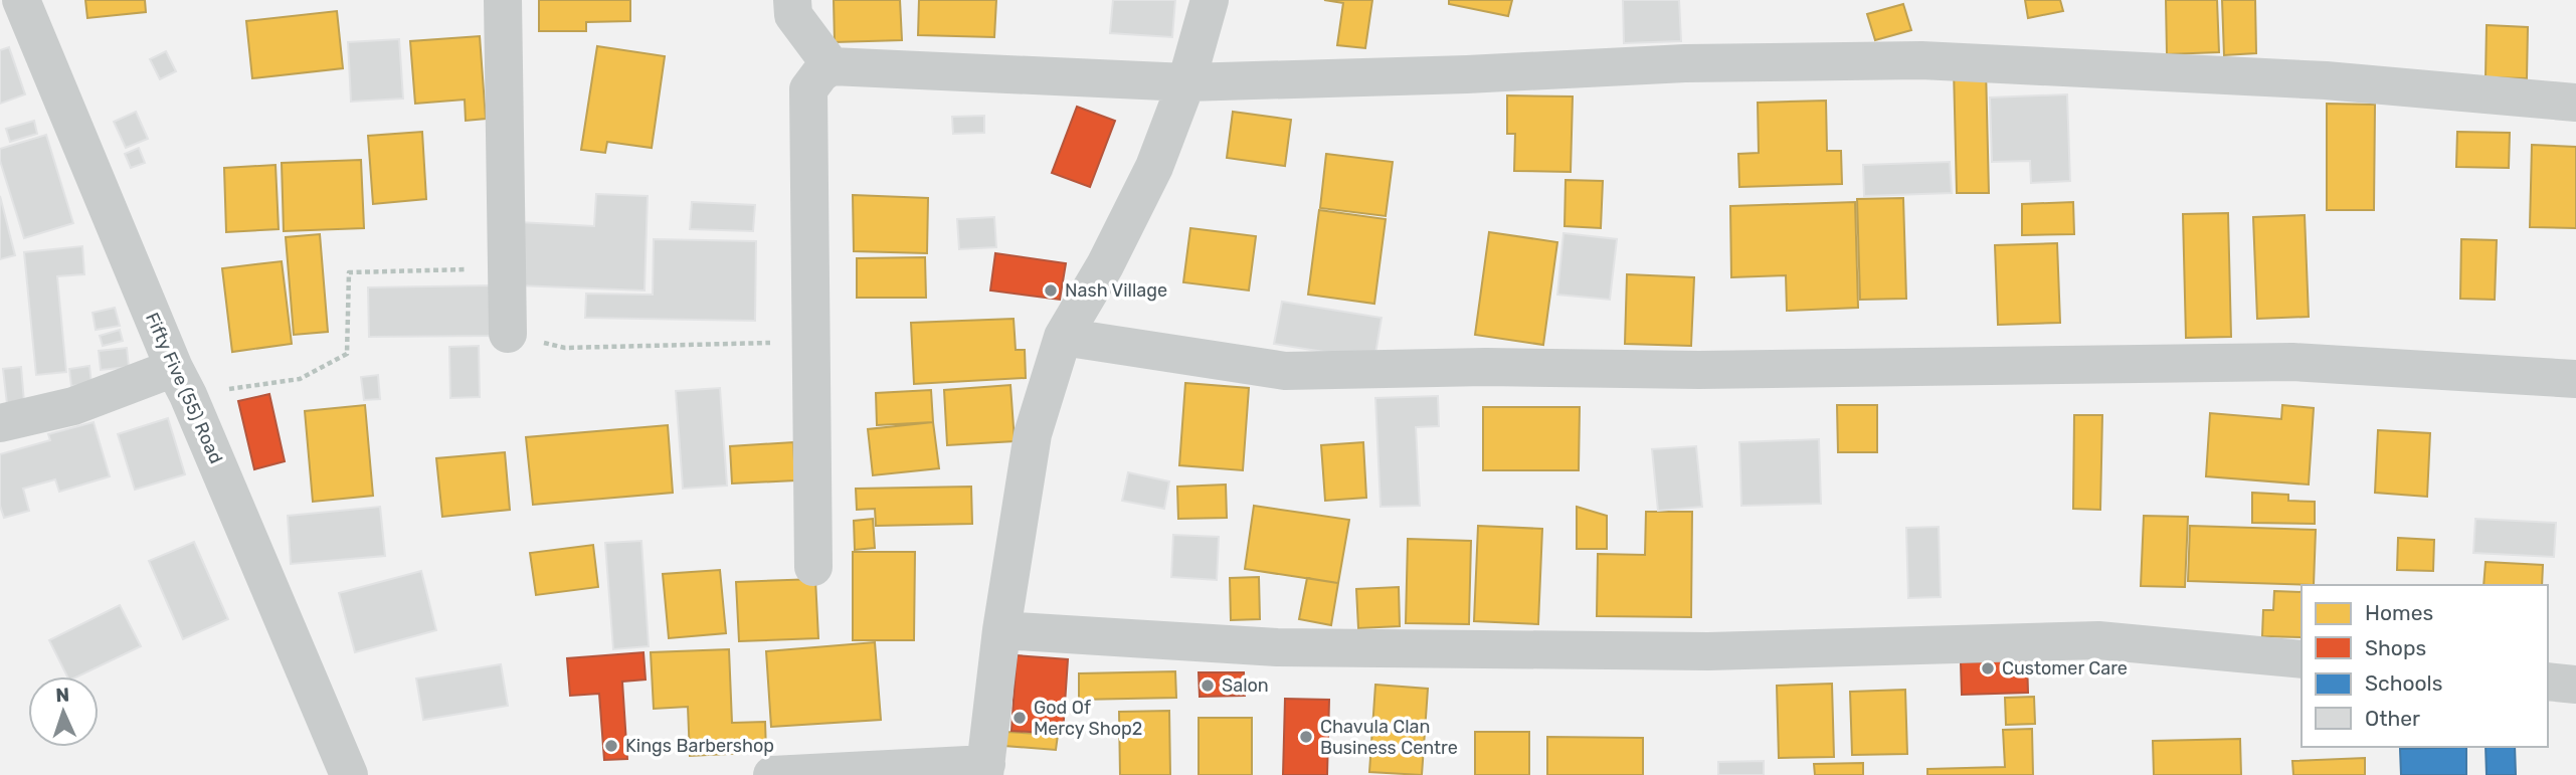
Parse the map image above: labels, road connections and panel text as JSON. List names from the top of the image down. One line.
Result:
{"streets":{"street":["Fifty Five (55) Road"]},"places":["Nash Village","Customer Care","Salon","God Of Mercy Shop2","Chavula Clan Business Centre","Kings Barbershop"],"legend":["Homes","Shops","Schools","Other"],"north":"top"}
